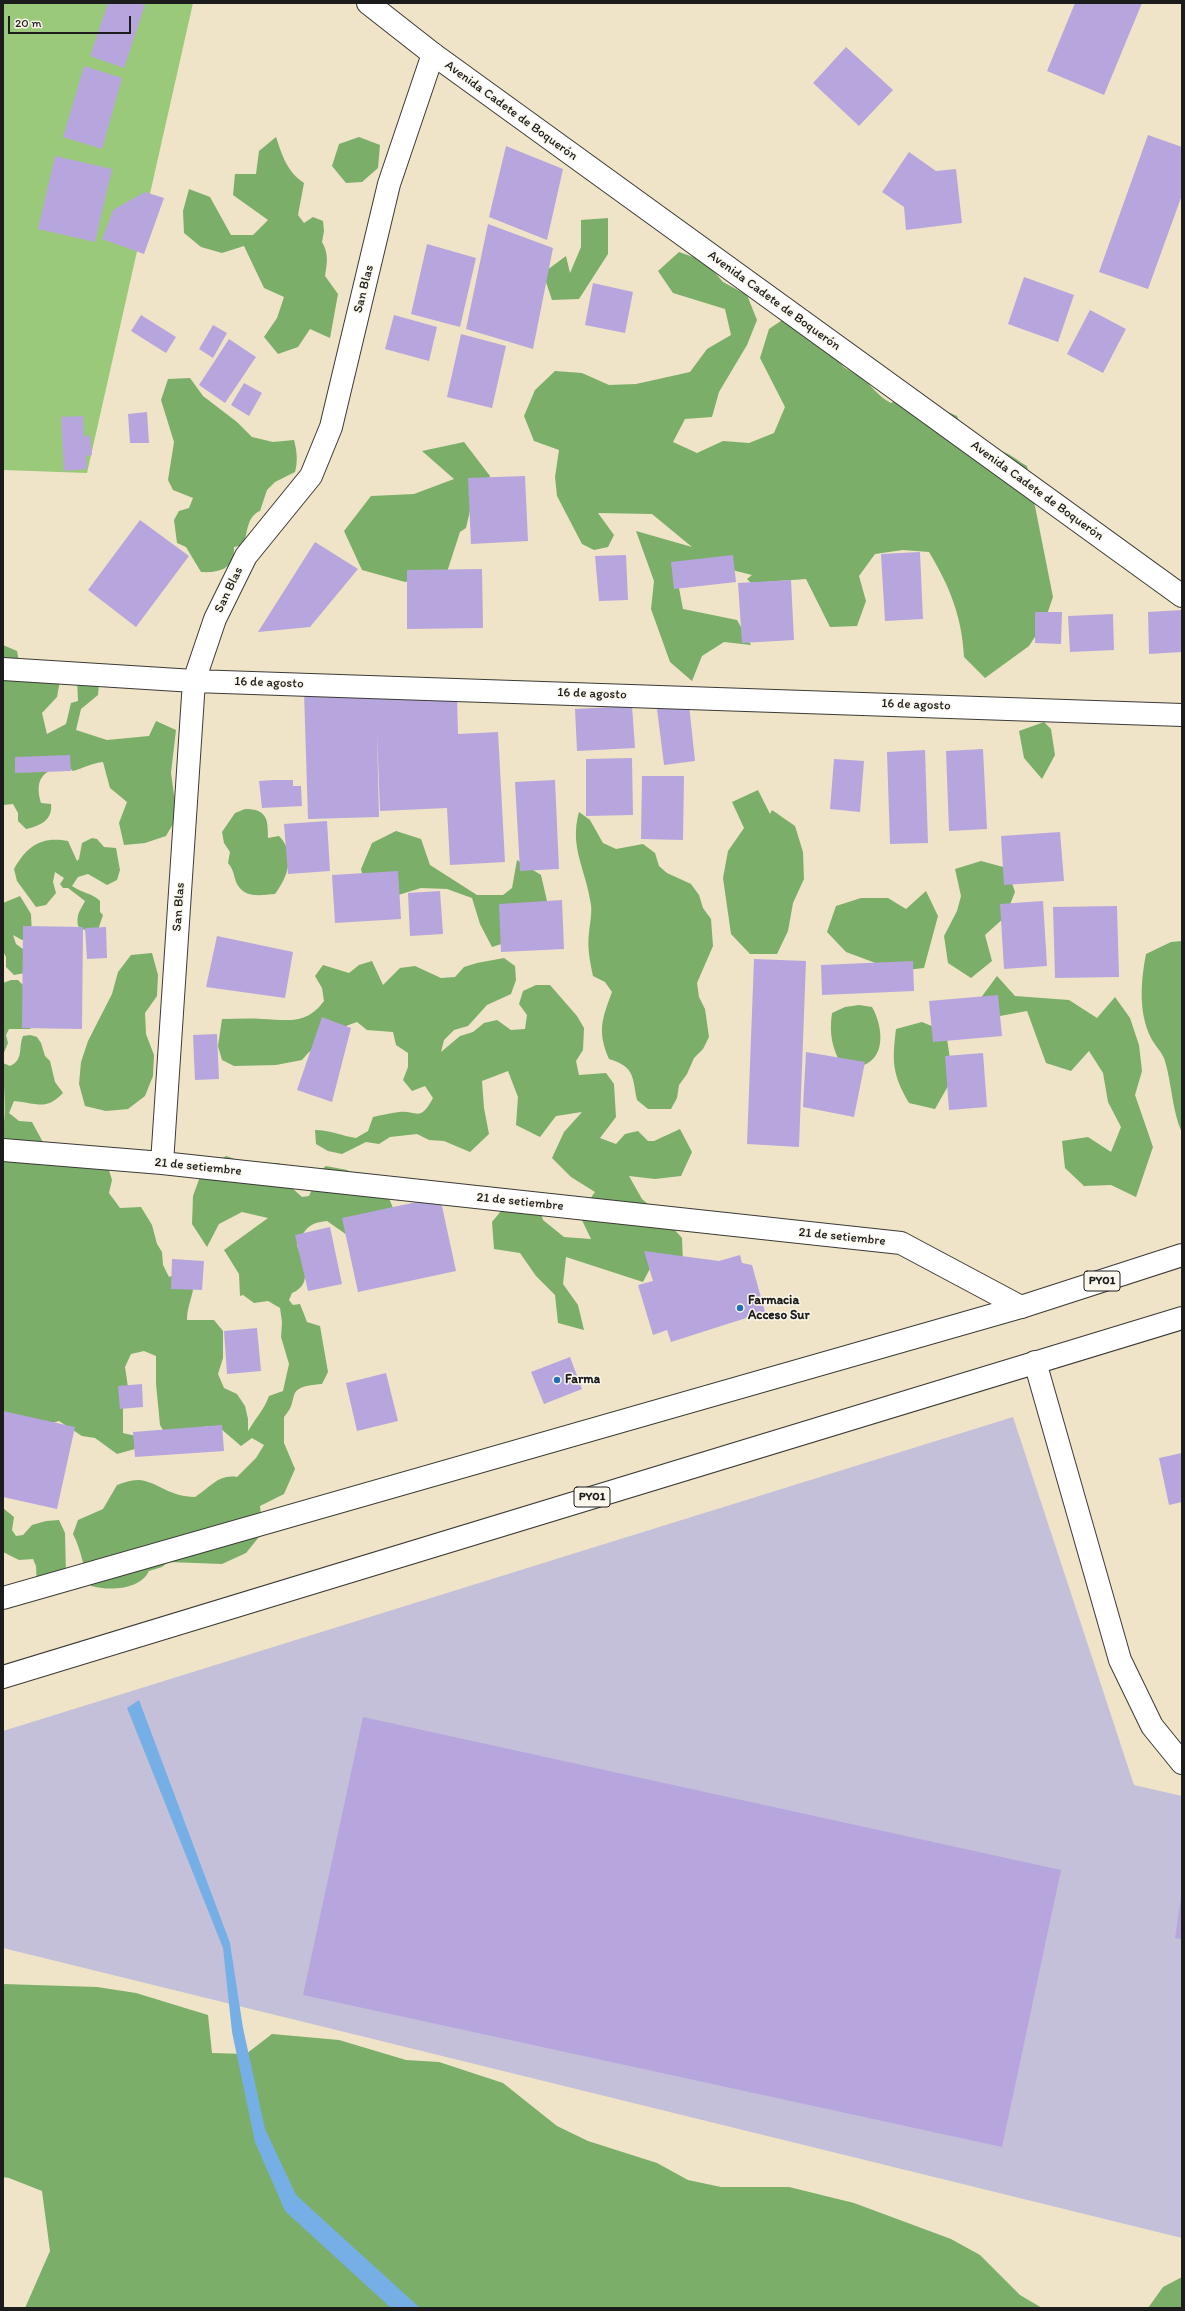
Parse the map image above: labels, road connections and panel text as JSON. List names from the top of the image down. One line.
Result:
{"streets":{"main road":["Avenida Cadete de Boquerón","San Blas","16 de agosto","21 de setiembre","PY01"]},"crossings":[["Avenida Cadete de Boquerón","San Blas"],["San Blas","16 de agosto"],["San Blas","21 de setiembre"],["21 de setiembre","PY01"]],"places":["Farmacia Acceso Sur","Farma"],"scale_bar":"20 m"}
